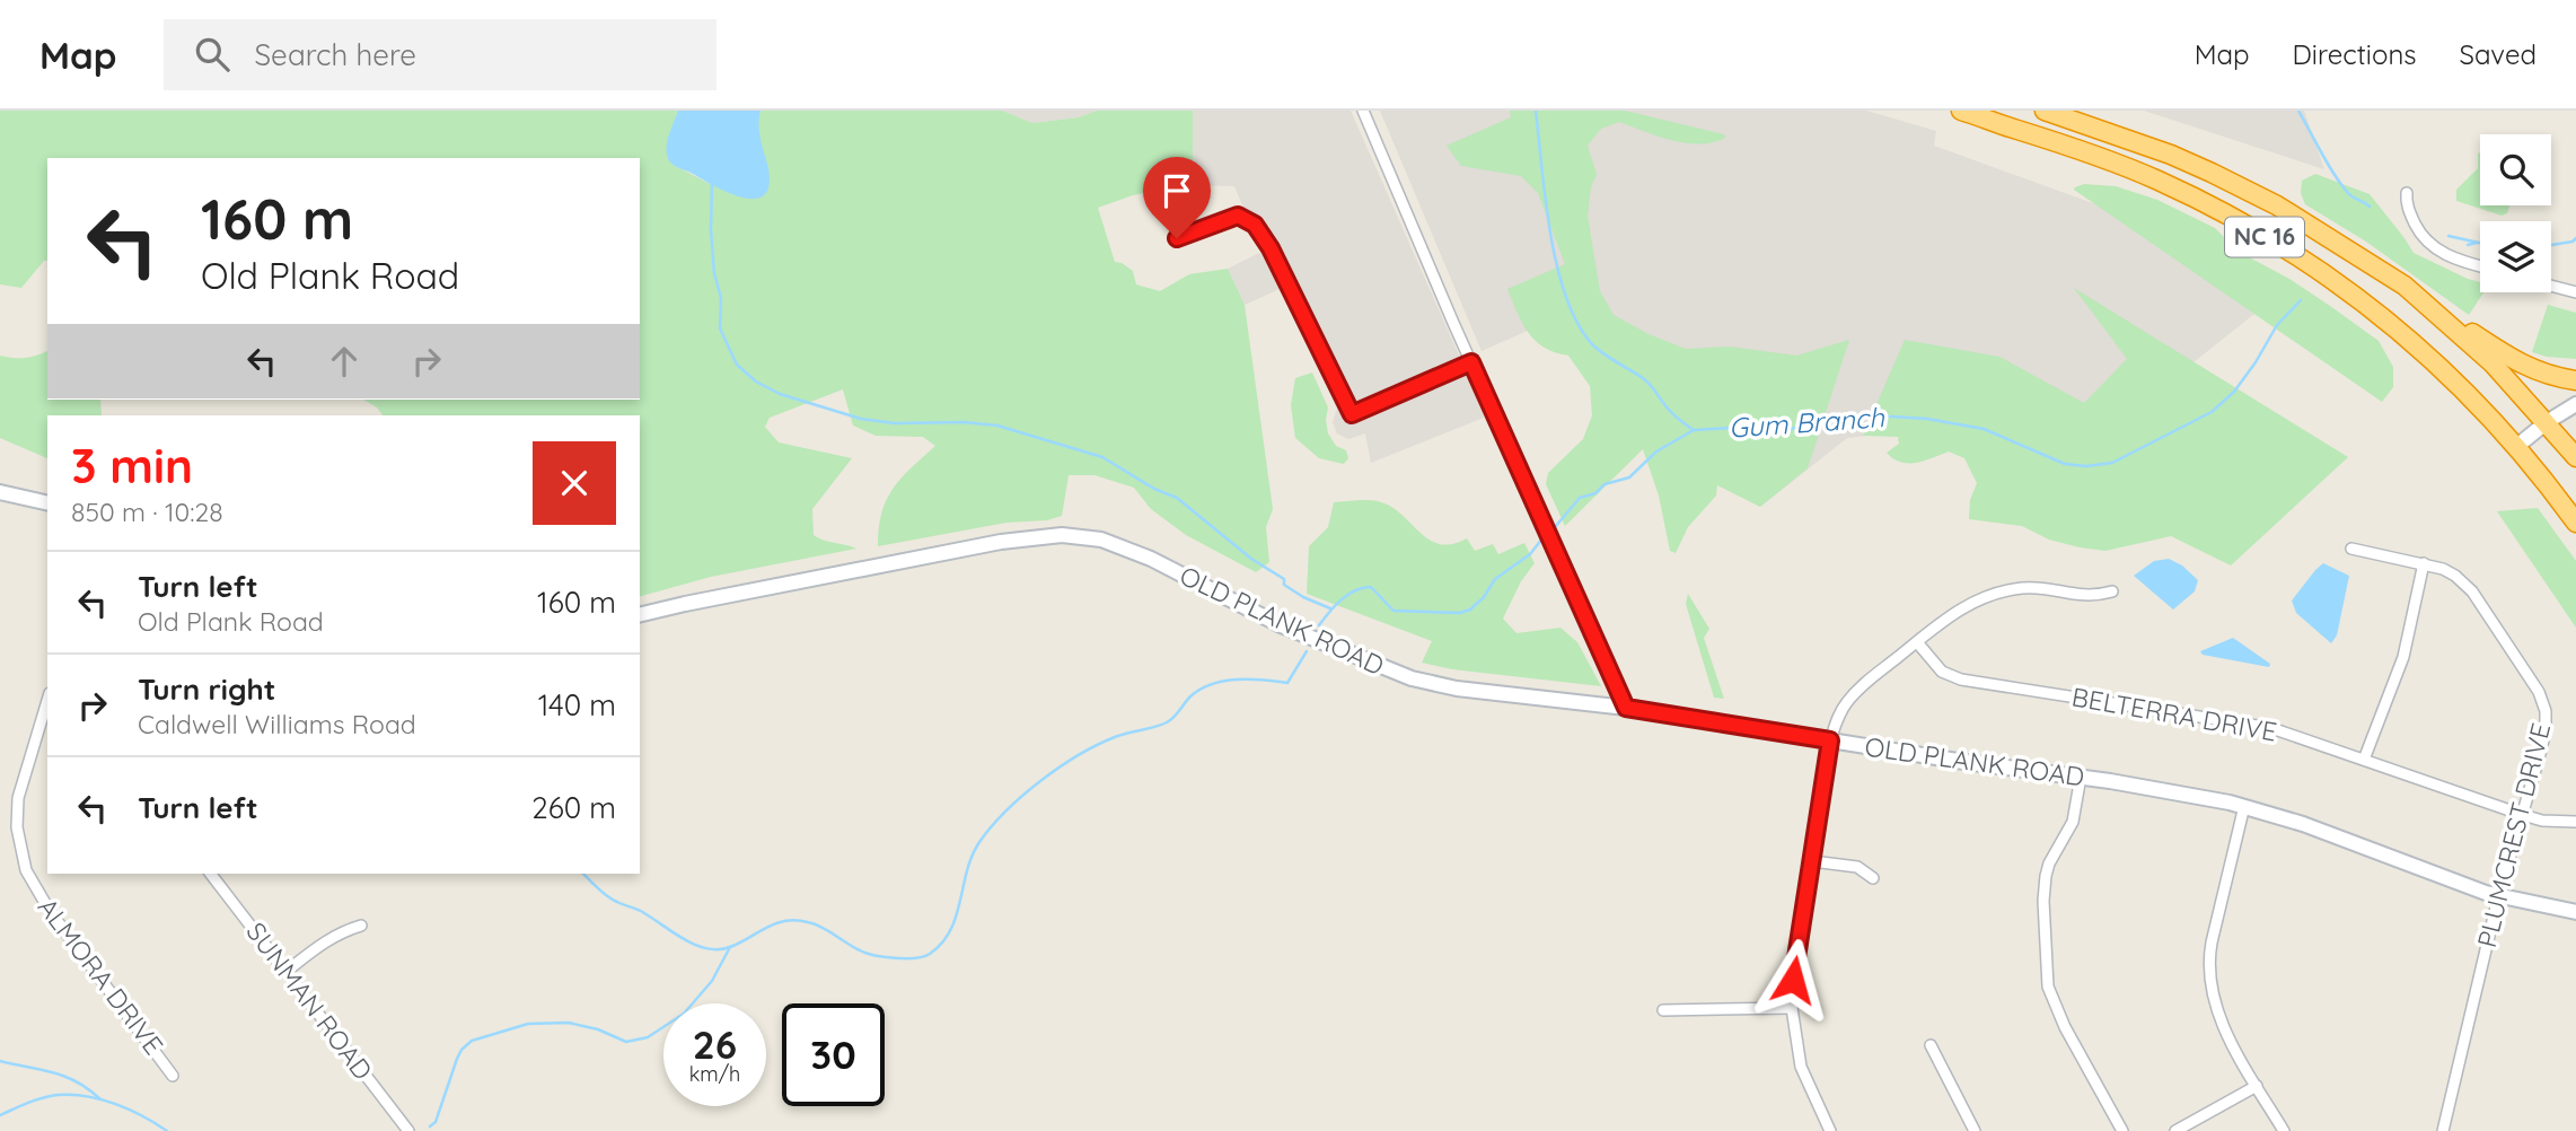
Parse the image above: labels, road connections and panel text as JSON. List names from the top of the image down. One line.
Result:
{"streets":{"highway":["NC 16"],"street":["OLD PLANK ROAD","BELTERRA DRIVE","PLUMCREST DRIVE","ALMORA DRIVE","SUNMAN ROAD"]},"crossings":[["OLD PLANK ROAD","PLUMCREST DRIVE"],["BELTERRA DRIVE","PLUMCREST DRIVE"]],"water":["Gum Branch"],"page":{"header":"Map","search":"Search here","nav":["Map","Directions","Saved"],"turn":["160 m","Old Plank Road"],"heading":["3 min","850 m · 10:28"],"list":[{"name":"Turn left","note":"Old Plank Road","value":"160 m"},{"name":"Turn right","note":"Caldwell Williams Road","value":"140 m"},{"name":"Turn left","value":"260 m"}],"speed":"26 km/h","limit":"30"}}
